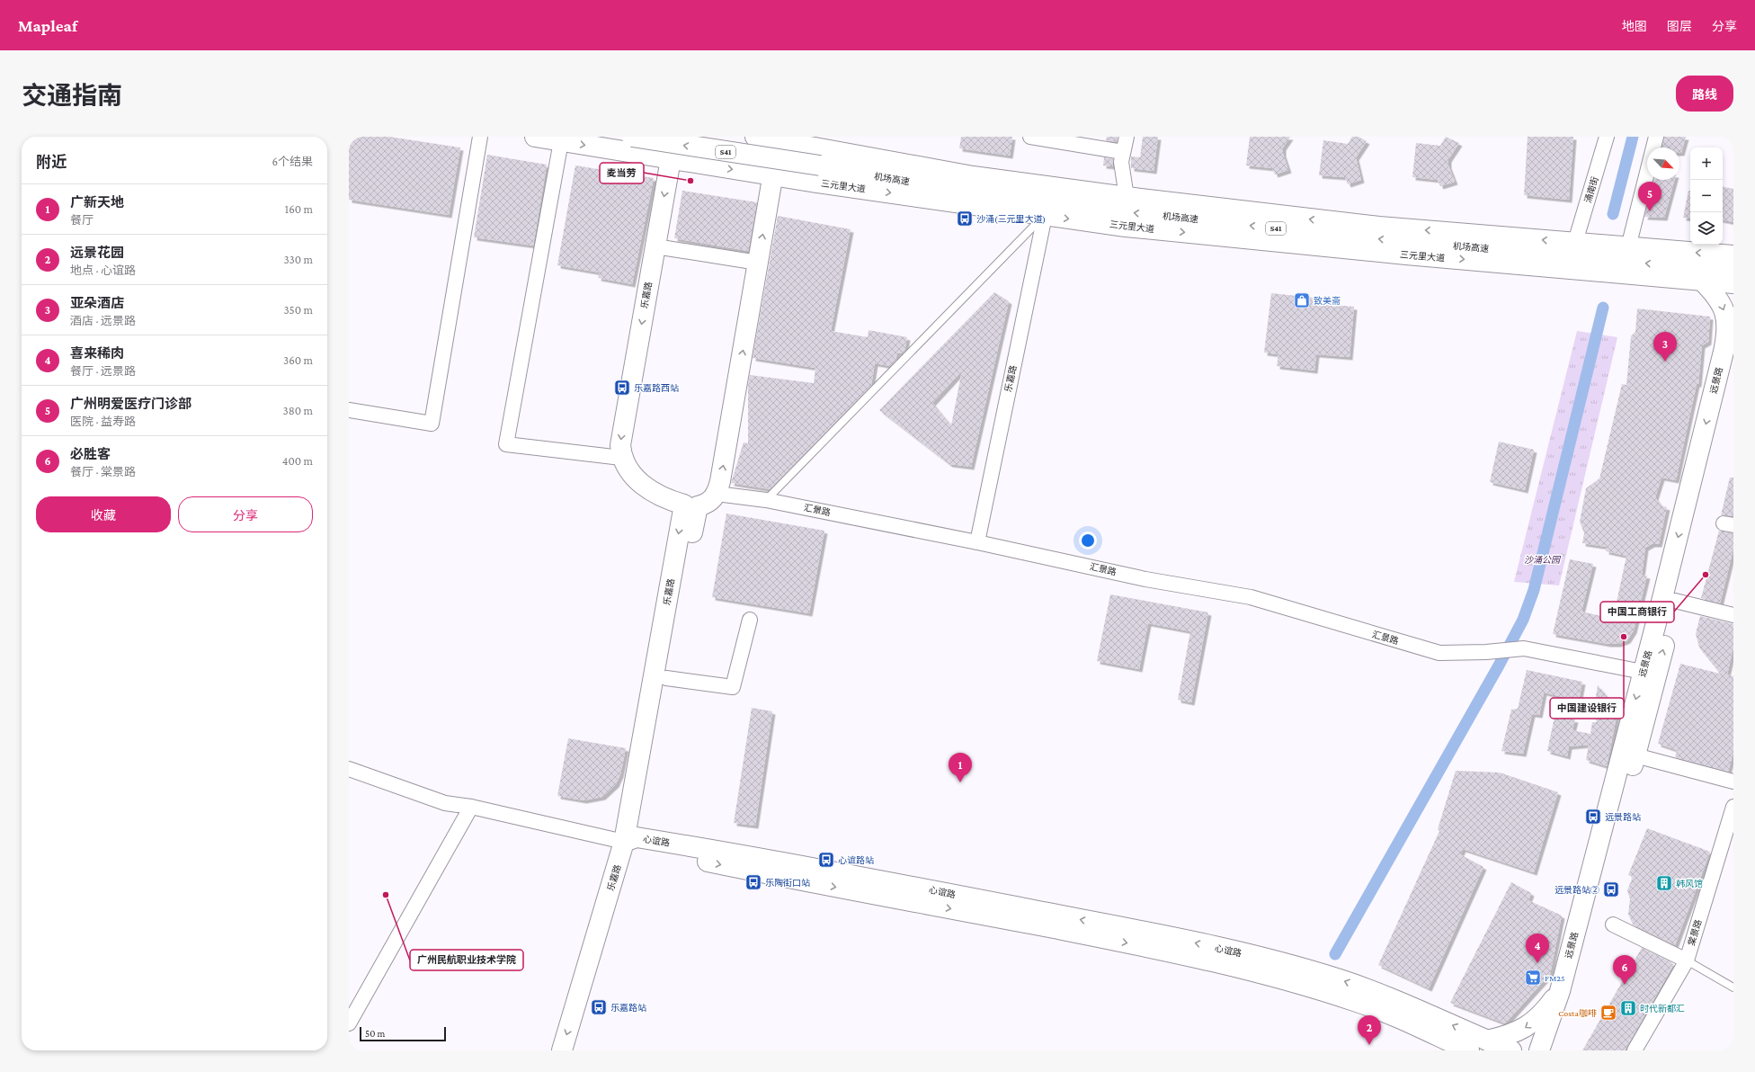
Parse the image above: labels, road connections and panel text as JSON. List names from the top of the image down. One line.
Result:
{"streets":{"main road":["S41","机场高速","三元里大道","乐嘉路","远景路","心谊路"],"street":["涌南街","汇景路","棠景路"]},"crossings":[["机场高速","三元里大道"],["三元里大道","涌南街"],["三元里大道","乐嘉路"],["三元里大道","远景路"],["乐嘉路","汇景路"],["乐嘉路","心谊路"],["远景路","汇景路"]],"one_way":["机场高速"],"parks":["沙涌公园"],"places":{"other":["麦当劳","中国工商银行","中国建设银行","广州民航职业技术学院"],"bus stop":["沙涌(三元里大道)","乐嘉路西站","远景路站","心谊路站","乐陶街口站","远景路站②","乐嘉路站"],"shop":["致美斋"],"building":["韩风馆","时代新都汇"],"supermarket":["FM25"],"cafe":["Costa咖啡"]},"scale_bar":"50 m","north":"bottom right","page":{"header":"Mapleaf","nav":["地图","图层","分享"],"title":"交通指南","buttons":["路线",["收藏","分享"]],"heading":["附近","6个结果"],"map_buttons":["+","−"],"pins":["5","3","1","4","6","2"],"list":[{"mark":"1","name":"广新天地","note":"餐厅","value":"160 m"},{"mark":"2","name":"远景花园","note":"地点 · 心谊路","value":"330 m"},{"mark":"3","name":"亚朵酒店","note":"酒店 · 远景路","value":"350 m"},{"mark":"4","name":"喜来稀肉","note":"餐厅 · 远景路","value":"360 m"},{"mark":"5","name":"广州明爱医疗门诊部","note":"医院 · 益寿路","value":"380 m"},{"mark":"6","name":"必胜客","note":"餐厅 · 棠景路","value":"400 m"}],"scale":"50 m"}}
